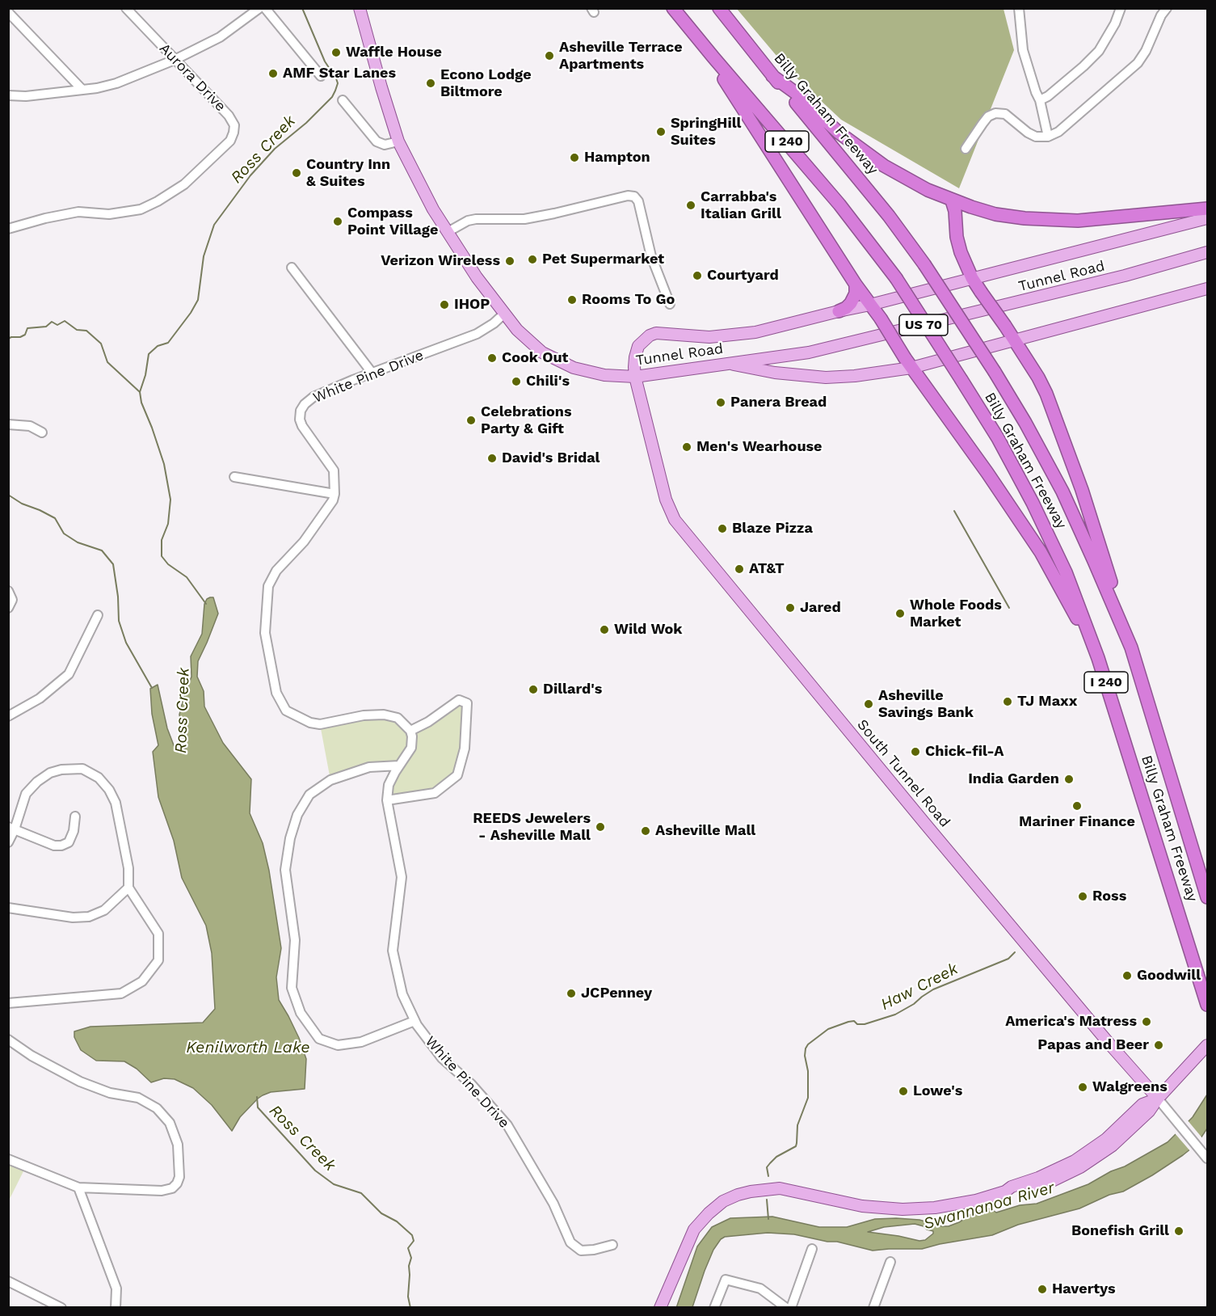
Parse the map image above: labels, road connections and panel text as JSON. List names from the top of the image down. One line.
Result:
{"streets":{"highway":["Billy Graham Freeway","I 240"],"main road":["Tunnel Road","US 70","South Tunnel Road"],"street":["Aurora Drive","White Pine Drive"]},"crossings":[["Tunnel Road","White Pine Drive"],["Tunnel Road","South Tunnel Road"]],"water":["Ross Creek","Haw Creek","Kenilworth Lake","Swannanoa River"],"places":["Waffle House","Asheville Terrace Apartments","AMF Star Lanes","Econo Lodge Biltmore","SpringHill Suites","Hampton","Country Inn & Suites","Carrabba's Italian Grill","Compass Point Village","Pet Supermarket","Verizon Wireless","Courtyard","Rooms To Go","IHOP","Cook Out","Chili's","Panera Bread","Celebrations Party & Gift","Men's Wearhouse","David's Bridal","Blaze Pizza","AT&T","Jared","Whole Foods Market","Wild Wok","Dillard's","TJ Maxx","Asheville Savings Bank","Chick-fil-A","India Garden","Mariner Finance","REEDS Jewelers - Asheville Mall","Asheville Mall","Ross","Goodwill","JCPenney","America's Matress","Papas and Beer","Walgreens","Lowe's","Bonefish Grill","Havertys"]}
